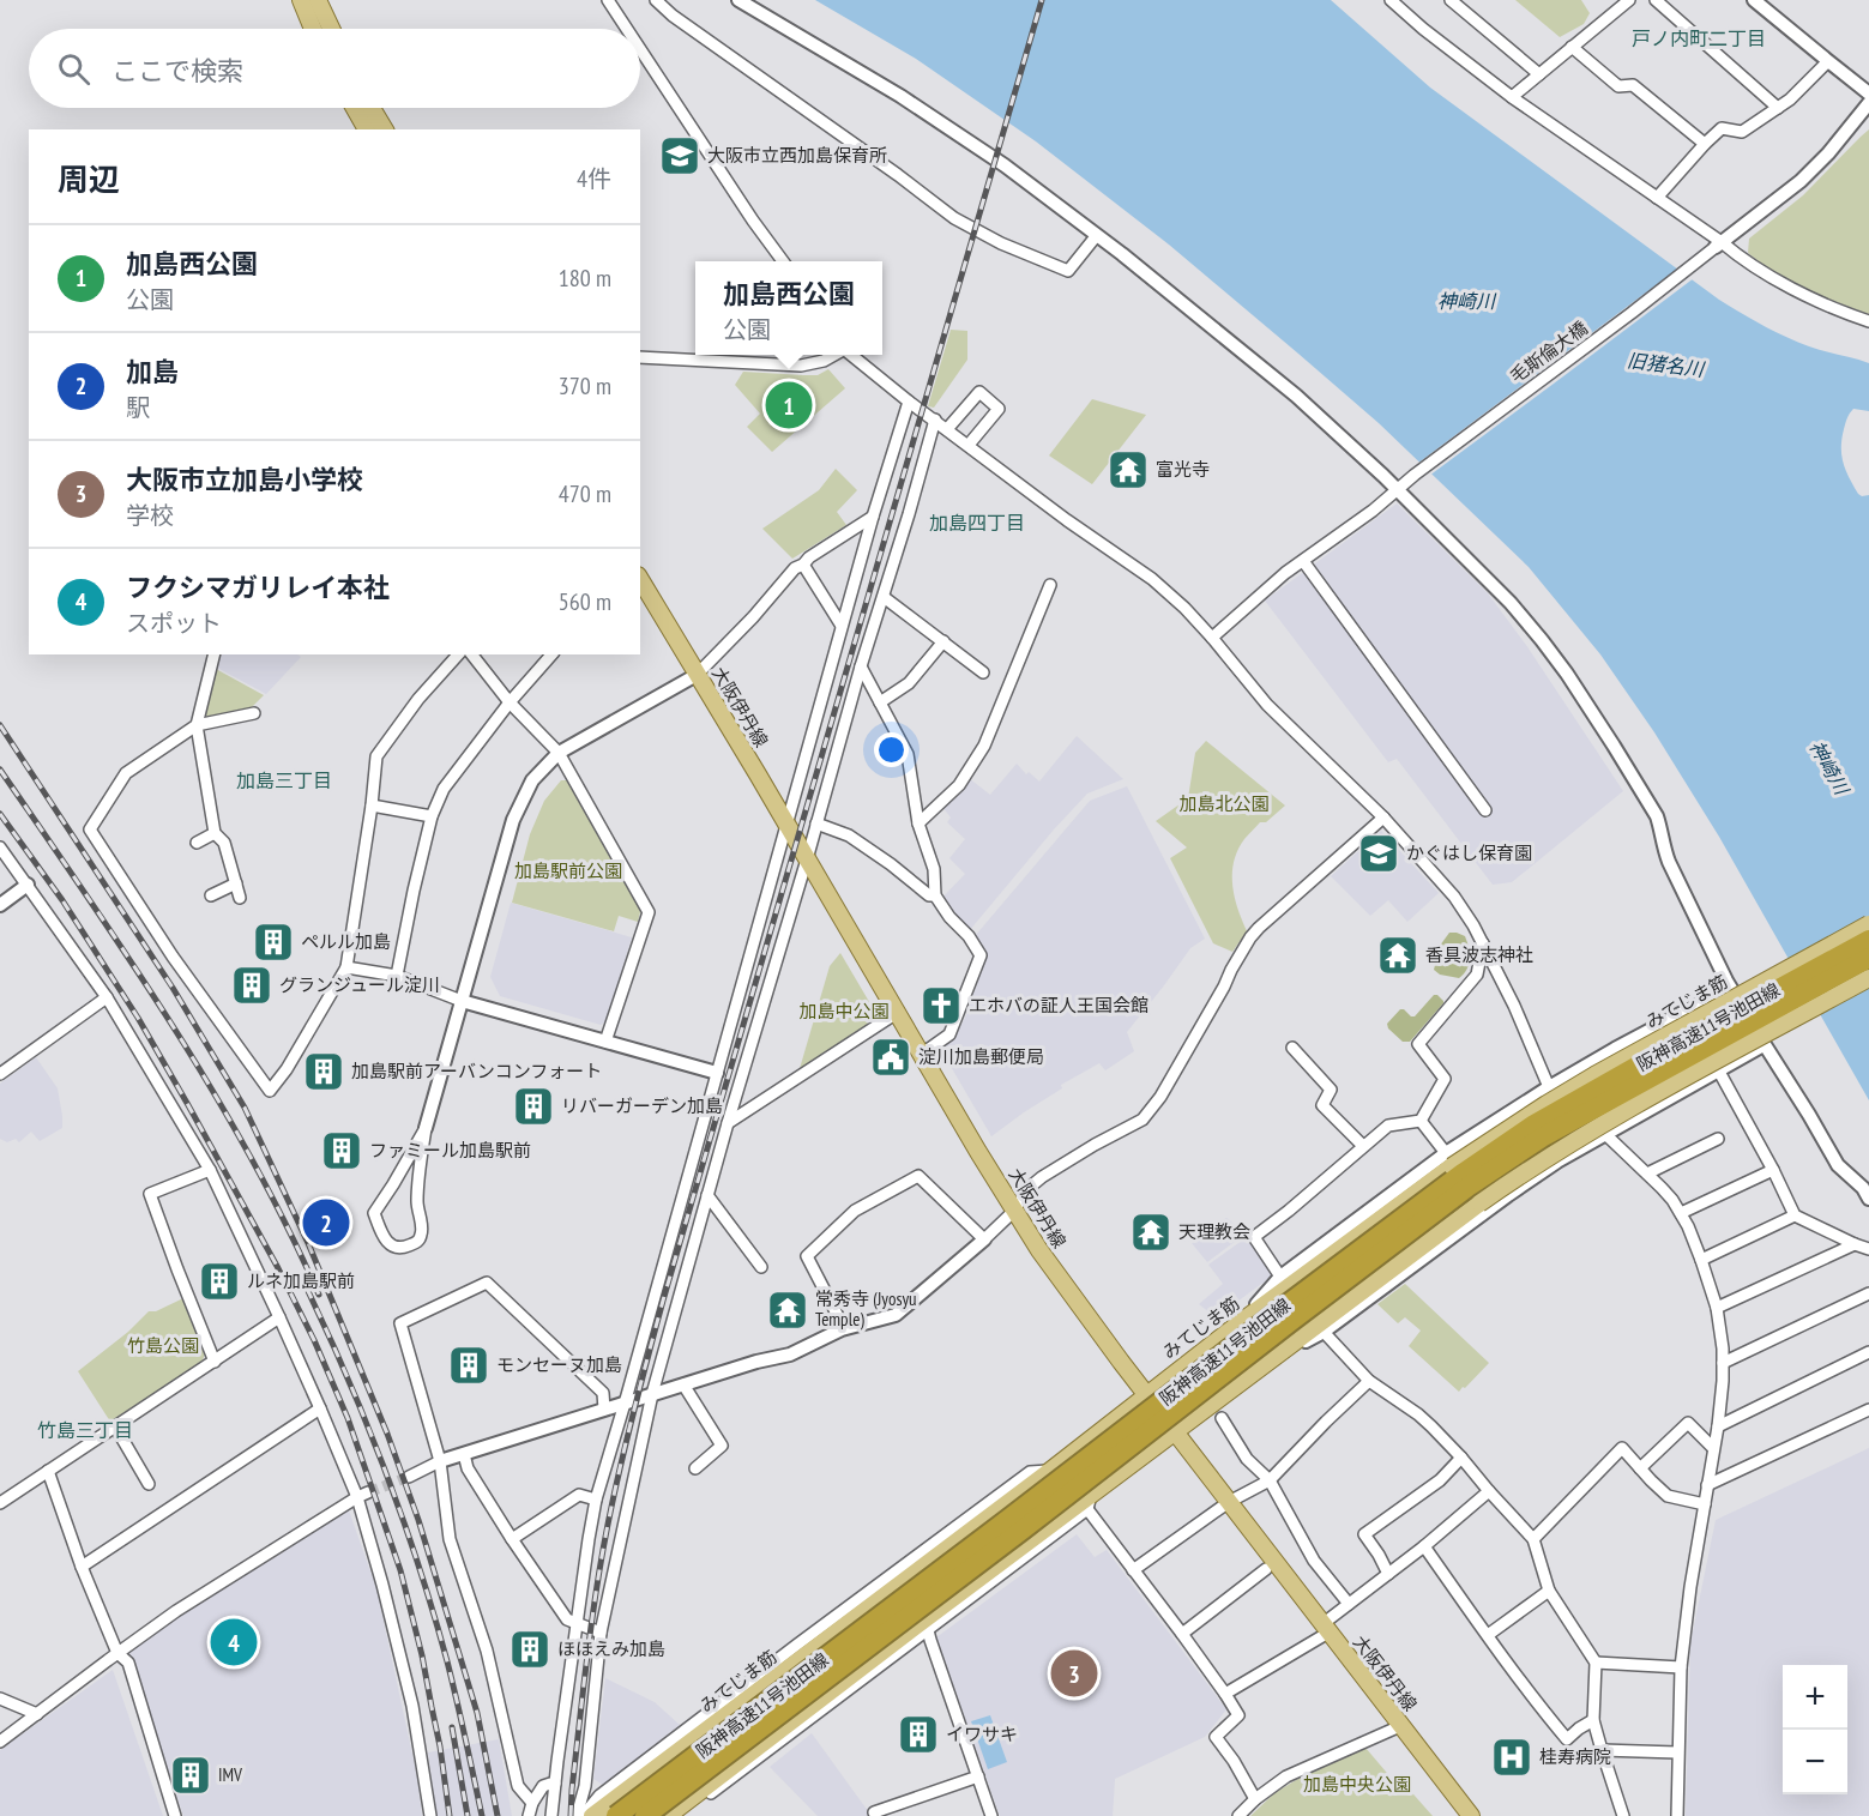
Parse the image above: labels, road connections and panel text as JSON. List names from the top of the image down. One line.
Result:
{"streets":{"highway":["阪神高速11号池田線"],"main road":["大阪伊丹線","みてじま筋"],"street":["毛斯倫大橋"]},"crossings":[["大阪伊丹線","みてじま筋"]],"districts":["戸ノ内町二丁目","加島四丁目","加島三丁目","竹島三丁目"],"water":["神崎川","旧猪名川"],"parks":["加島北公園","加島駅前公園","加島中公園","竹島公園","加島中央公園"],"places":{"school or university":["大阪市立西加島保育所","かぐはし保育園"],"temple":["富光寺","香具波志神社","天理教会","常秀寺 (Jyosyu Temple)"],"building":["ペルル加島","グランジュール淀川","加島駅前アーバンコンフォート","リバーガーデン加島","ファミール加島駅前","ルネ加島駅前","モンセーヌ加島","ほほえみ加島","イワサキ","IMV"],"church":["エホバの証人王国会館"],"public building":["淀川加島郵便局"],"hospital":["桂寿病院"]},"page":{"search":"ここで検索","heading":["周辺","4件"],"list":[{"mark":"1","name":"加島西公園","note":"公園","value":"180 m"},{"mark":"2","name":"加島","note":"駅","value":"370 m"},{"mark":"3","name":"大阪市立加島小学校","note":"学校","value":"470 m"},{"mark":"4","name":"フクシマガリレイ本社","note":"スポット","value":"560 m"}],"popup":["加島西公園","公園"],"pins":["1","2","4","3"],"map_buttons":["+","−"]}}
